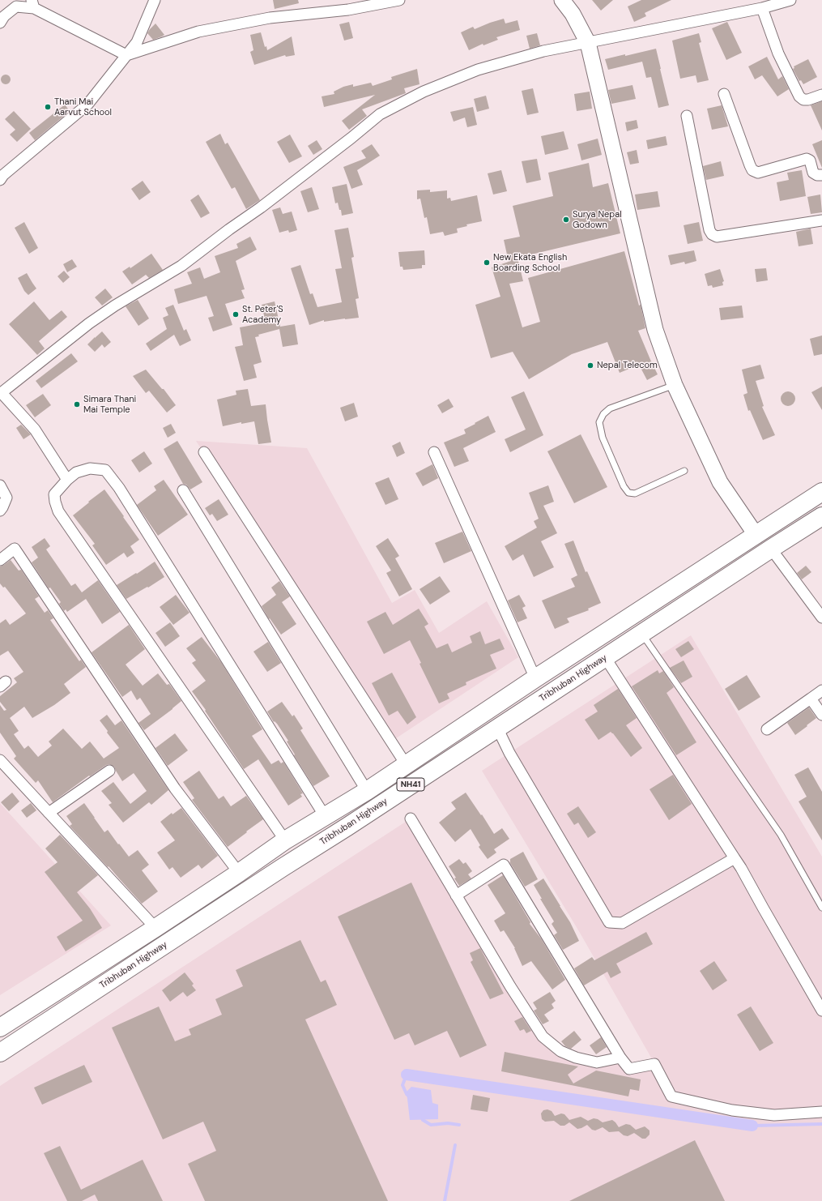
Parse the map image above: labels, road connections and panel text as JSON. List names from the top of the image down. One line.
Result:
{"streets":{"highway":["Tribhuban Highway","NH41"]},"places":["Thani Mai Aarvut School","Surya Nepal Godown","New Ekata English Boarding School","St. Peter'S Academy","Nepal Telecom","Simara Thani Mai Temple"]}
